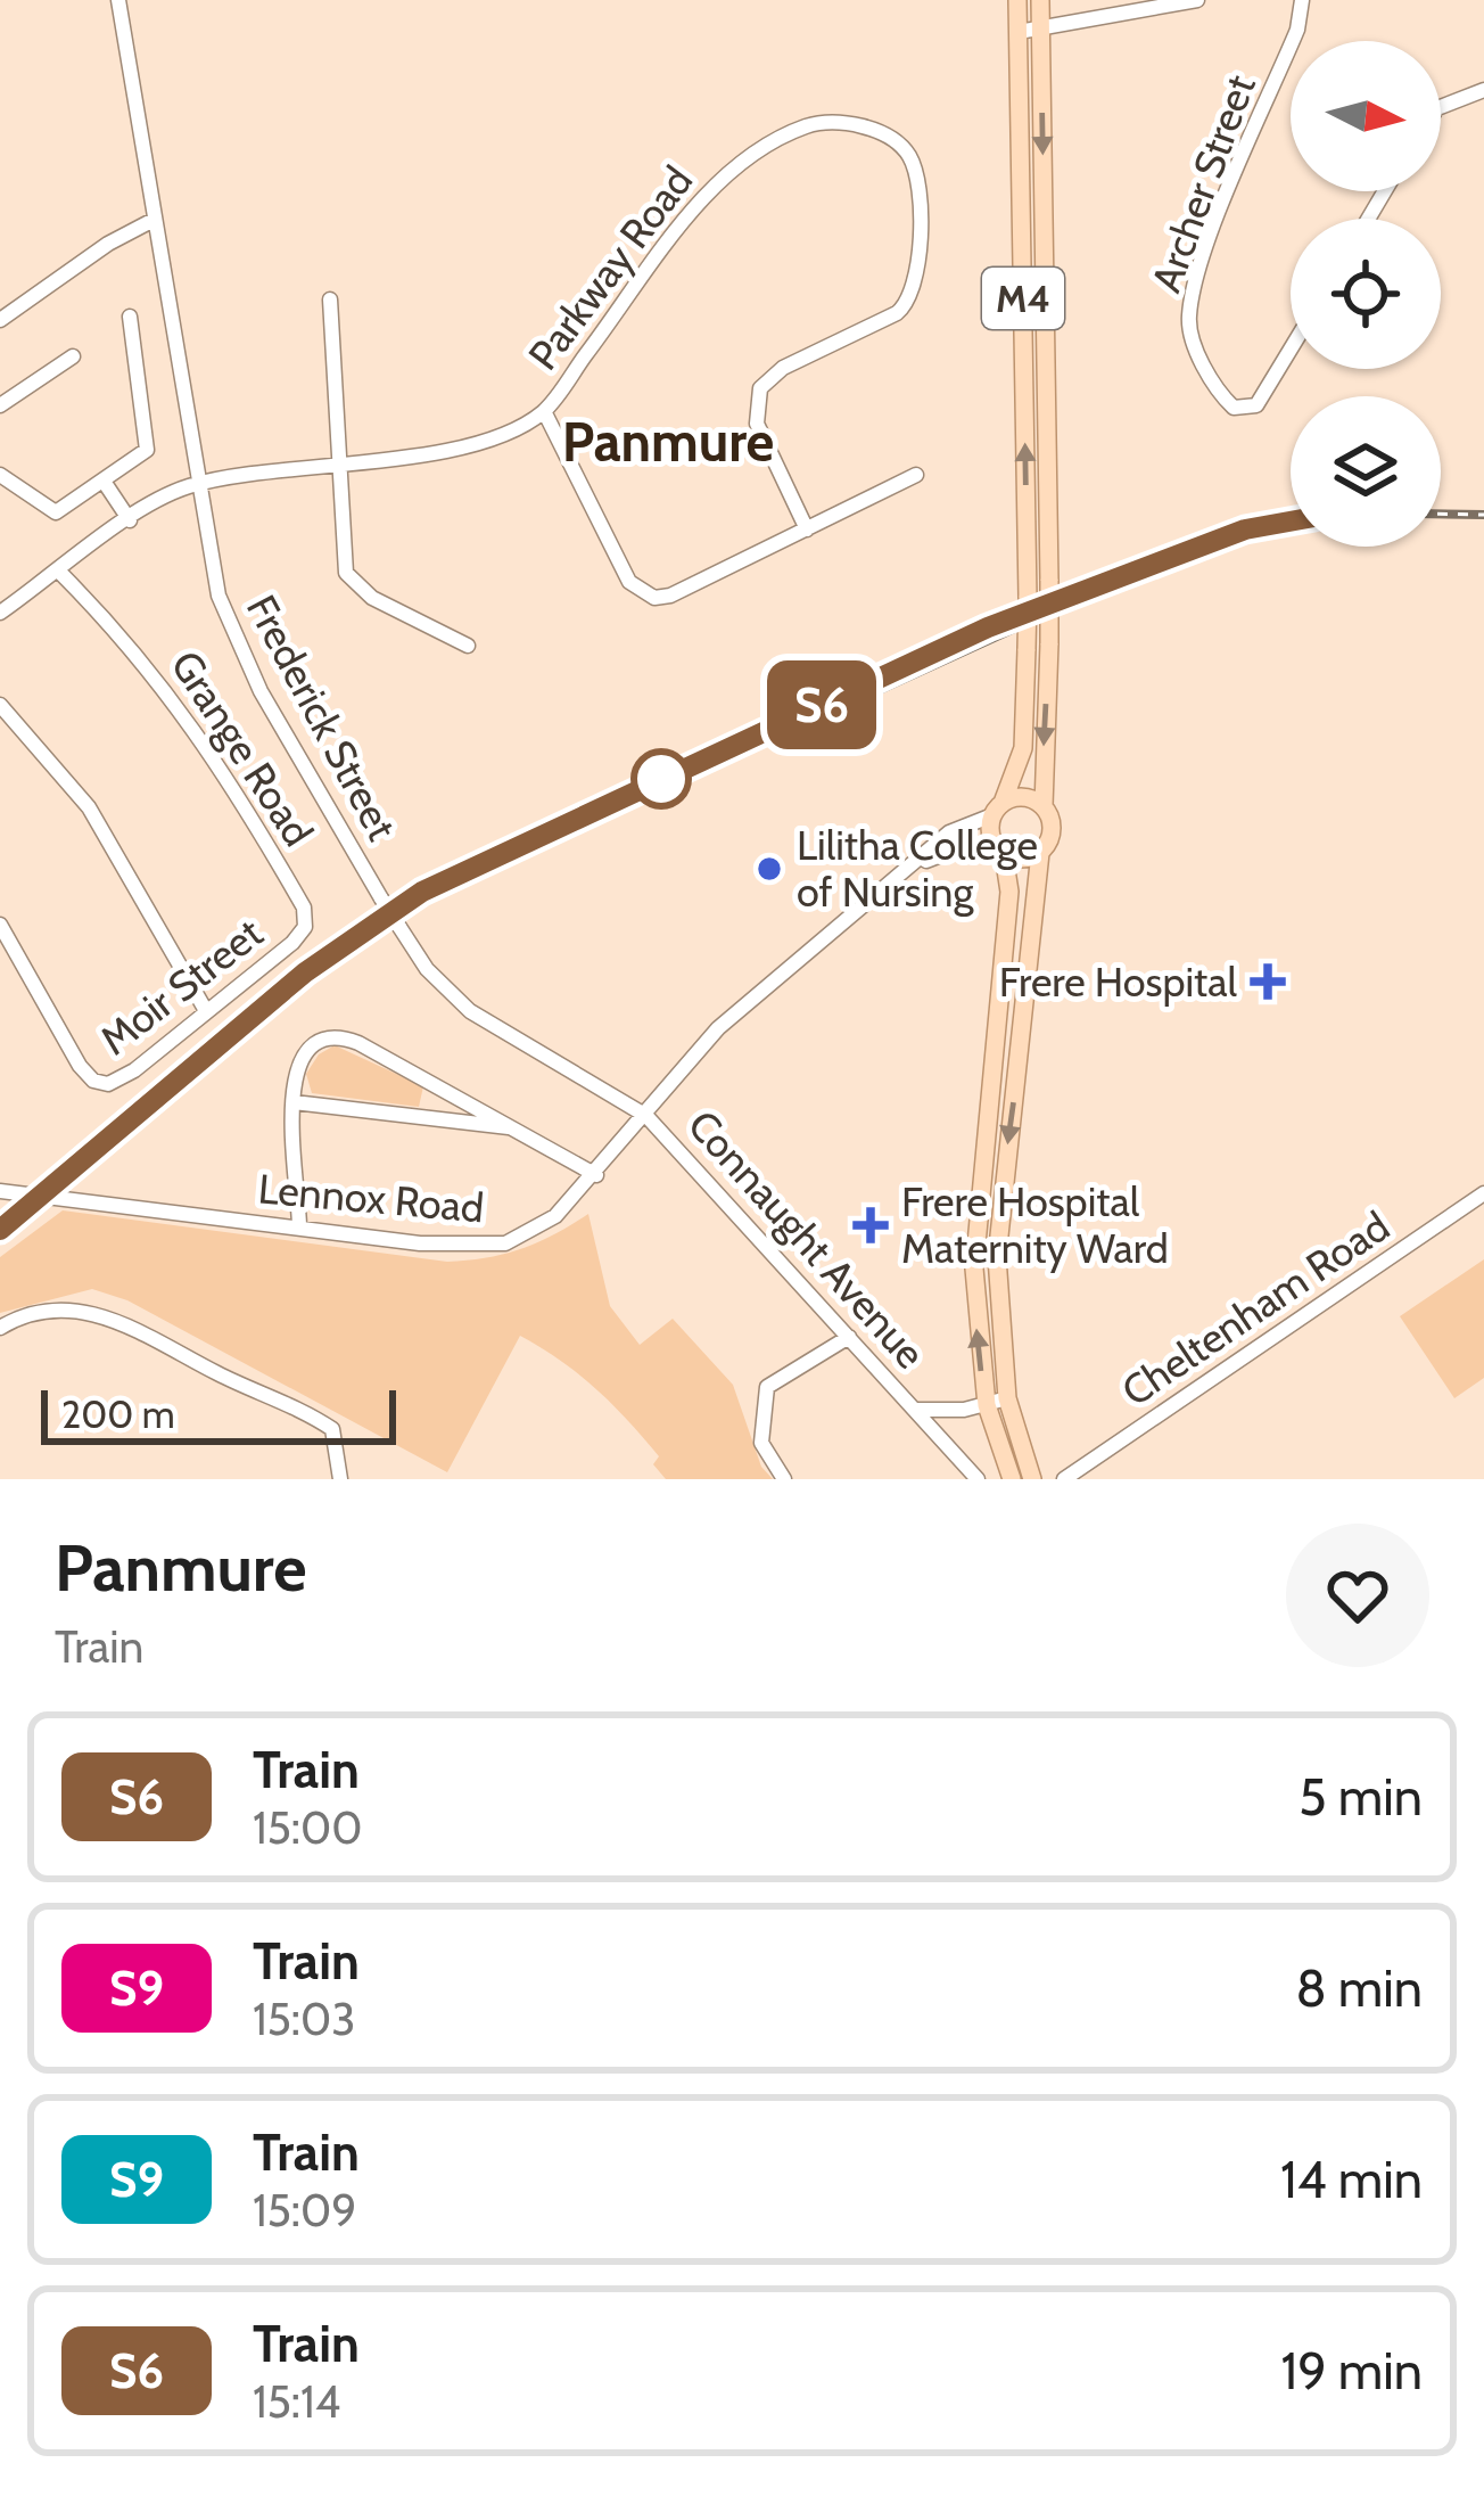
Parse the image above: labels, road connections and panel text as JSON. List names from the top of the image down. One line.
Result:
{"streets":{"main road":["M4"],"street":["Archer Street","Parkway Road","Frederick Street","Grange Road","Moir Street","Lennox Road","Connaught Avenue","Cheltenham Road"]},"crossings":[["Parkway Road","Frederick Street"],["M4","Lennox Road"],["M4","Connaught Avenue"],["Frederick Street","Lennox Road"],["Frederick Street","Connaught Avenue"],["Grange Road","Moir Street"],["Lennox Road","Connaught Avenue"]],"districts":["Panmure"],"places":{"other":["Lilitha College of Nursing"],"health":["Frere Hospital","Frere Hospital Maternity Ward"]},"scale_bar":"200 m","north":"right","page":{"on_map":"S6","scale":"200 m","heading":["Panmure","Train"],"list":[{"mark":"S6","name":"Train","note":"15:00","value":"5 min"},{"mark":"S9","name":"Train","note":"15:03","value":"8 min"},{"mark":"S9","name":"Train","note":"15:09","value":"14 min"},{"mark":"S6","name":"Train","note":"15:14","value":"19 min"}]}}
